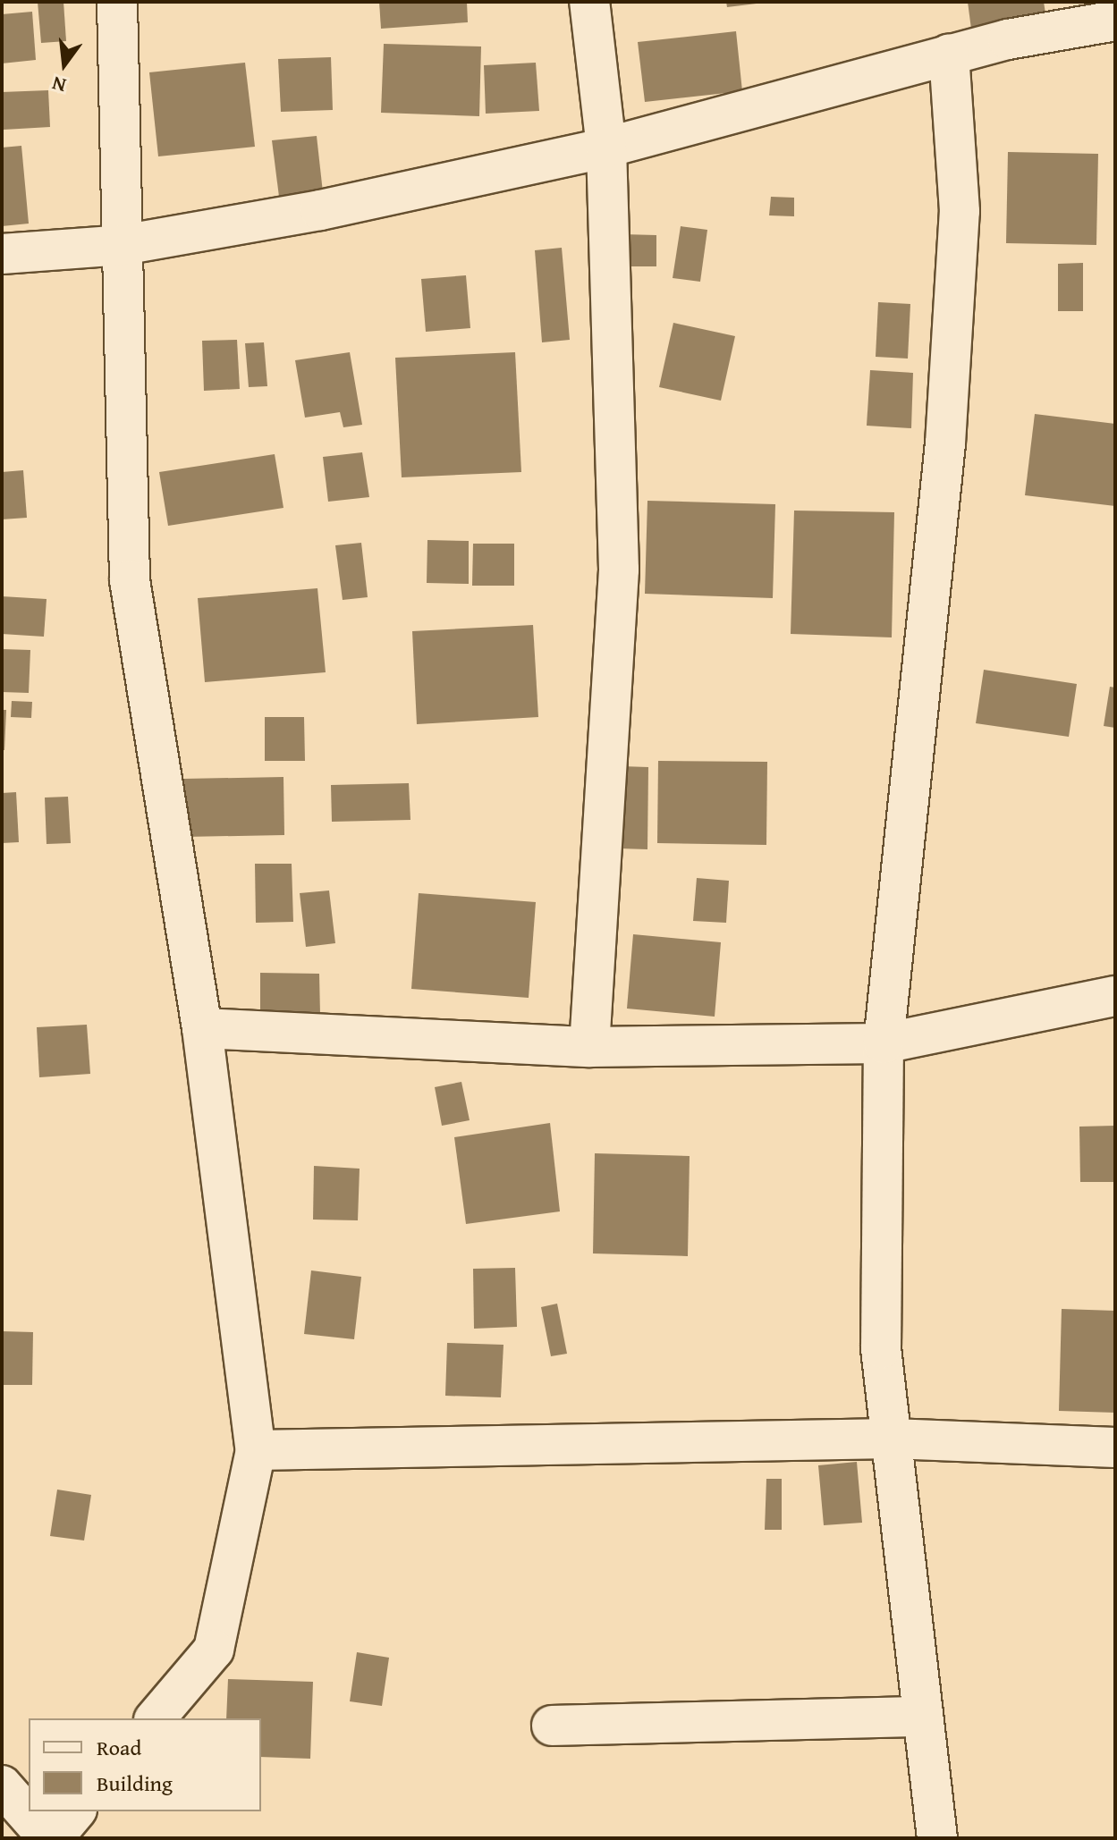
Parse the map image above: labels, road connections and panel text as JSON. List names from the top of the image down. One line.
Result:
{"legend":["Road","Building"],"north":"bottom"}
